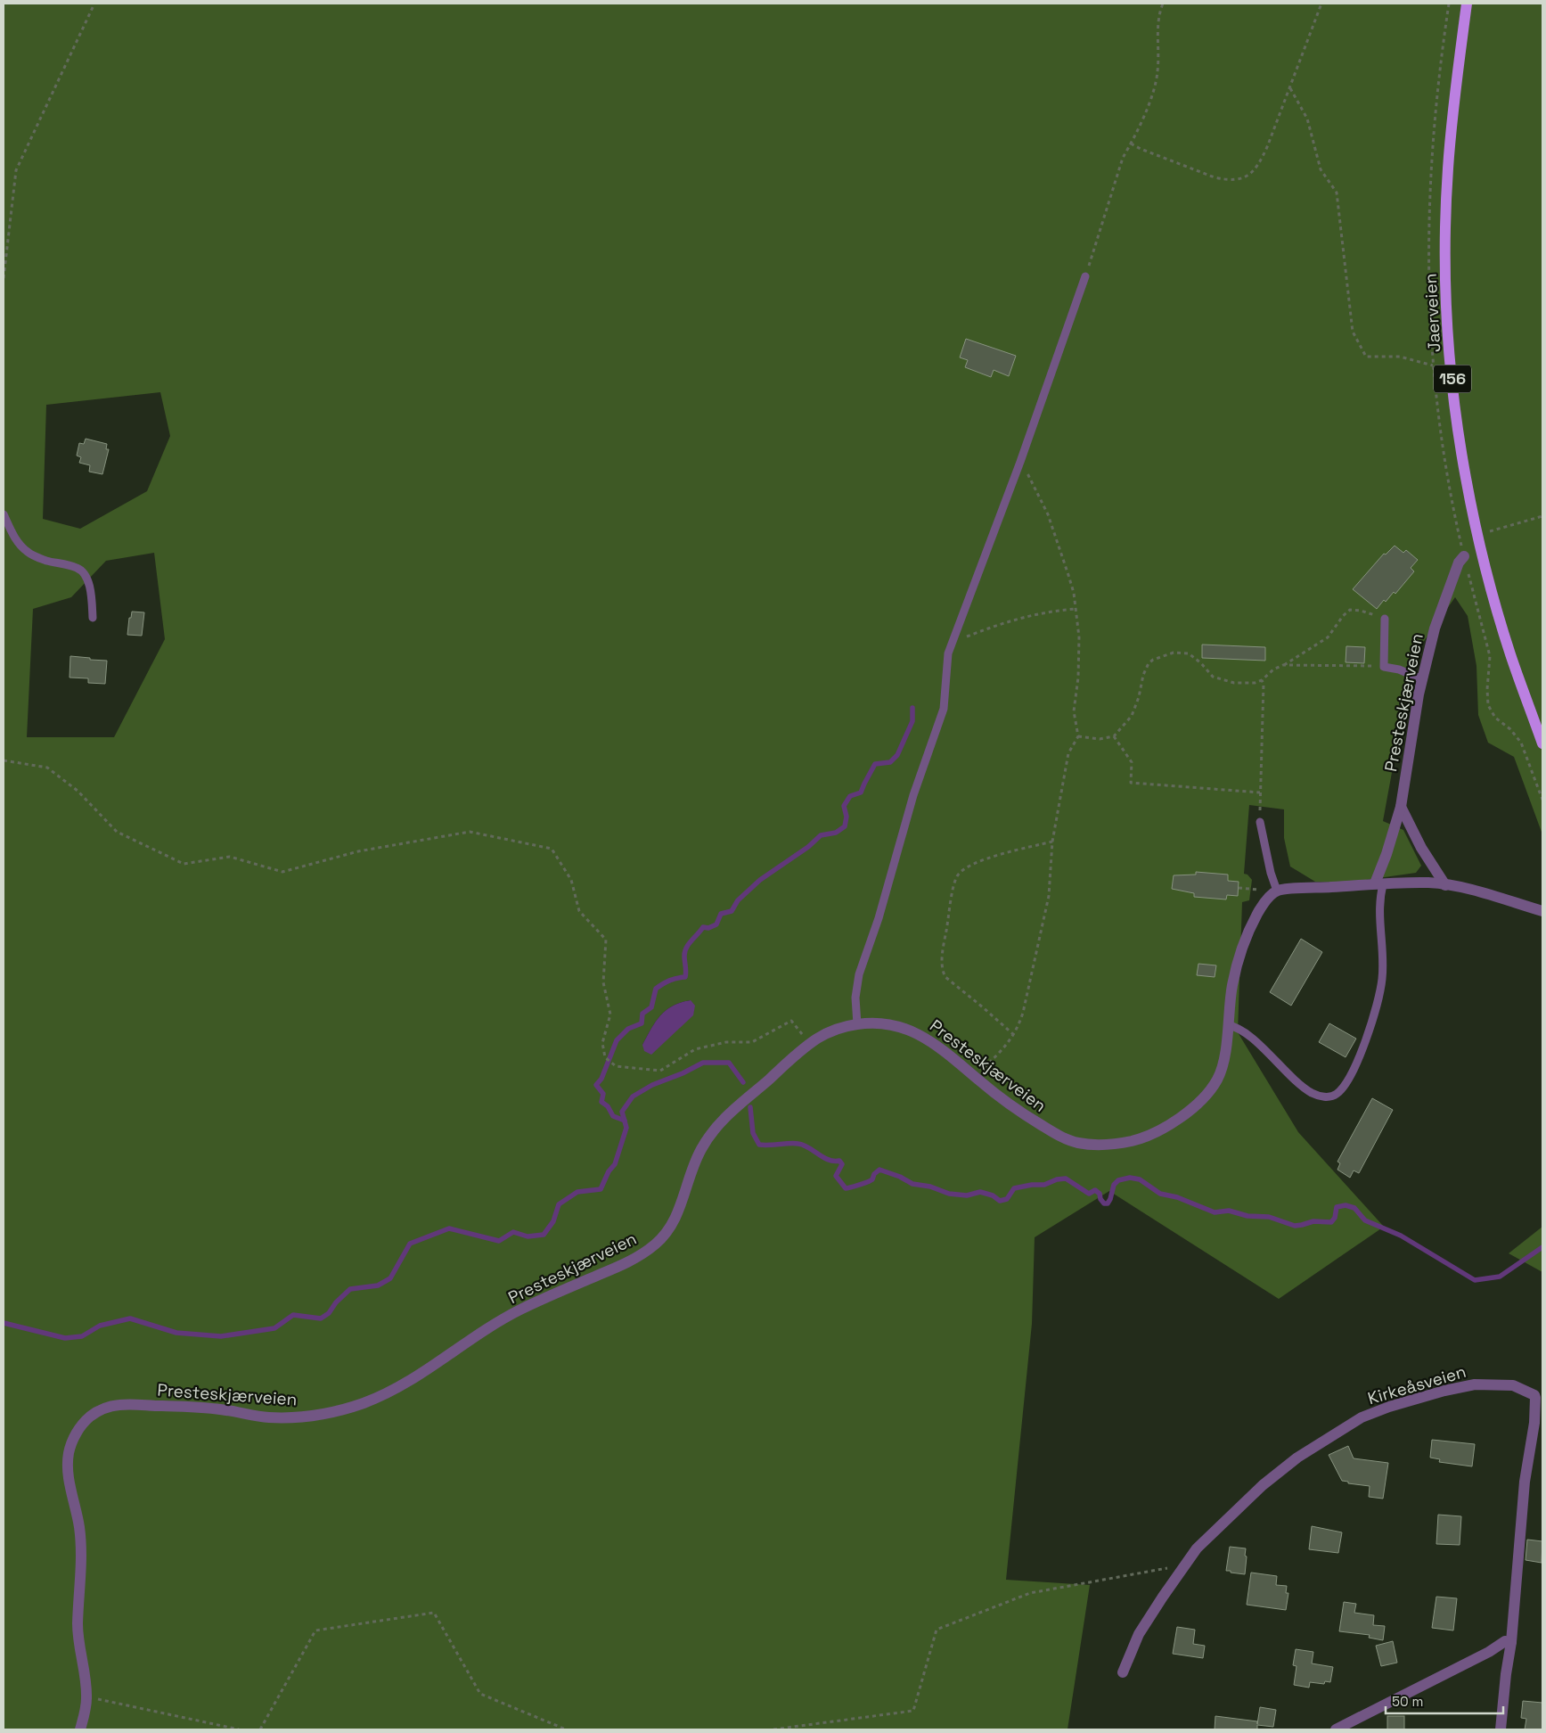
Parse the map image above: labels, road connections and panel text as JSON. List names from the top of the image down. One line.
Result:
{"streets":{"main road":["Jaerveien","156"],"street":["Presteskjærveien","Kirkeåsveien"]},"scale_bar":"50 m"}
